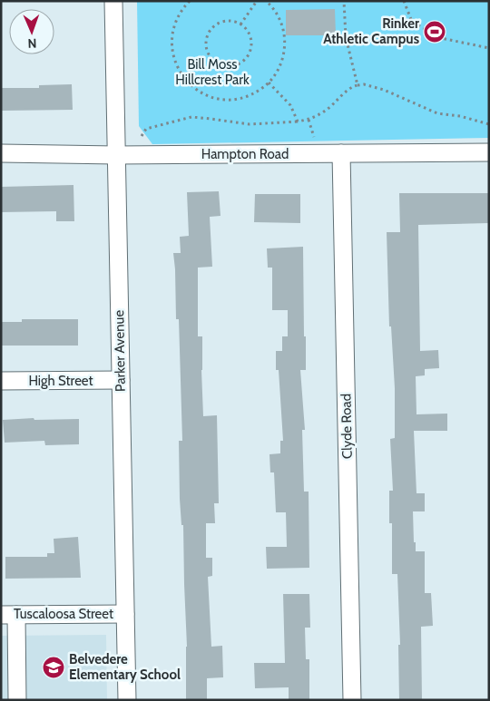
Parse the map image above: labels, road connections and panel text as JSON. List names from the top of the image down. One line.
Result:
{"streets":{"street":["Hampton Road","Parker Avenue","High Street","Clyde Road","Tuscaloosa Street"]},"crossings":[["Hampton Road","Parker Avenue"],["Hampton Road","Clyde Road"],["Parker Avenue","High Street"],["Parker Avenue","Tuscaloosa Street"]],"parks":["Bill Moss Hillcrest Park"],"places":{"sports":["Rinker Athletic Campus"],"school or university":["Belvedere Elementary School"]},"north":"bottom"}
